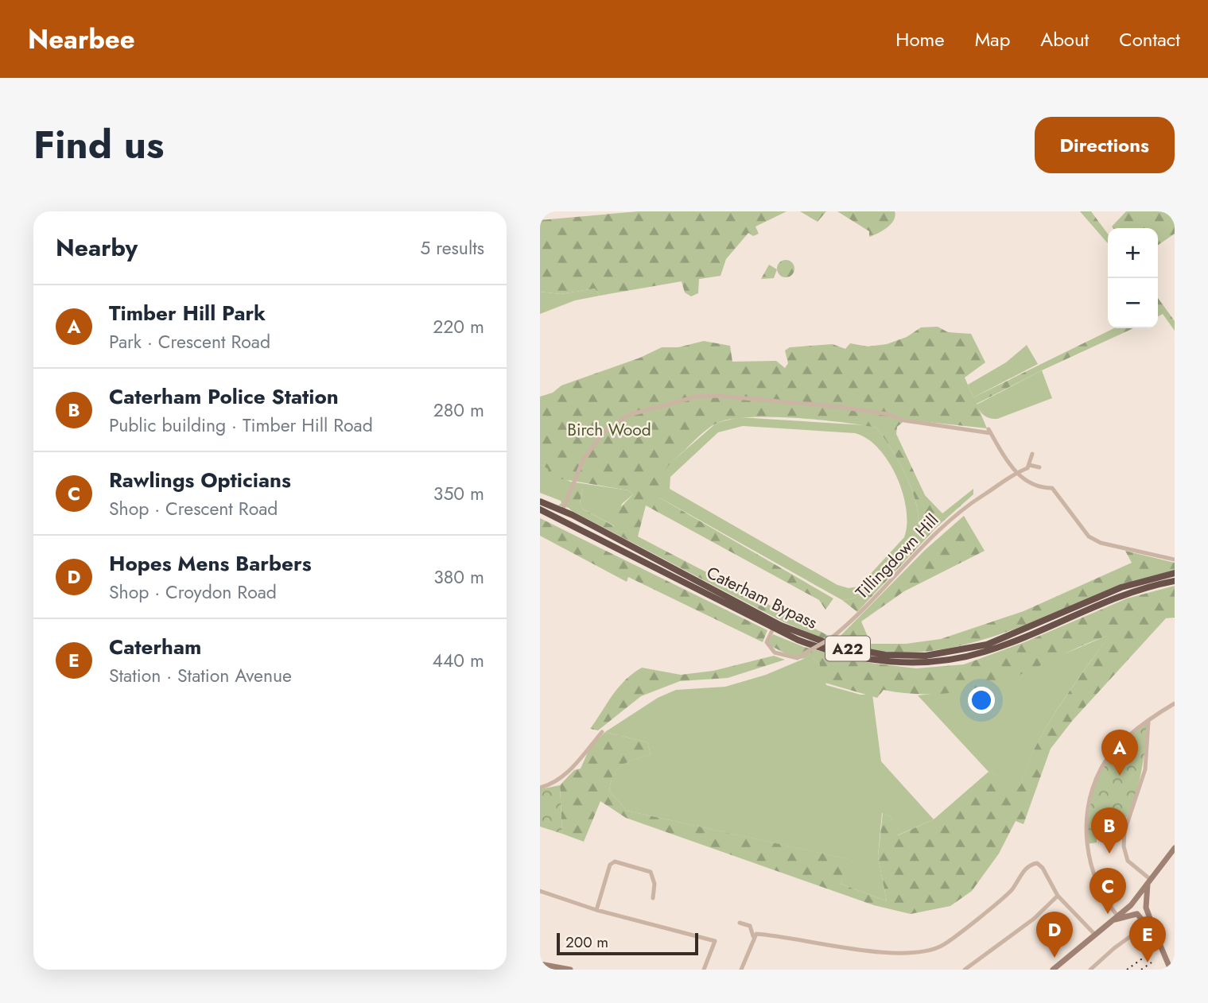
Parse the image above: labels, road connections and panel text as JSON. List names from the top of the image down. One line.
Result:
{"streets":{"highway":["Caterham Bypass","A22"],"street":["Tillingdown Hill"]},"crossings":[["Tillingdown Hill","Caterham Bypass"]],"parks":["Birch Wood"],"scale_bar":"200 m","page":{"header":"Nearbee","nav":["Home","Map","About","Contact"],"title":"Find us","buttons":"Directions","heading":["Nearby","5 results"],"map_buttons":["+","−"],"list":[{"mark":"A","name":"Timber Hill Park","note":"Park · Crescent Road","value":"220 m"},{"mark":"B","name":"Caterham Police Station","note":"Public building · Timber Hill Road","value":"280 m"},{"mark":"C","name":"Rawlings Opticians","note":"Shop · Crescent Road","value":"350 m"},{"mark":"D","name":"Hopes Mens Barbers","note":"Shop · Croydon Road","value":"380 m"},{"mark":"E","name":"Caterham","note":"Station · Station Avenue","value":"440 m"}],"pins":["A","B","C","D","E"],"scale":"200 m"}}
